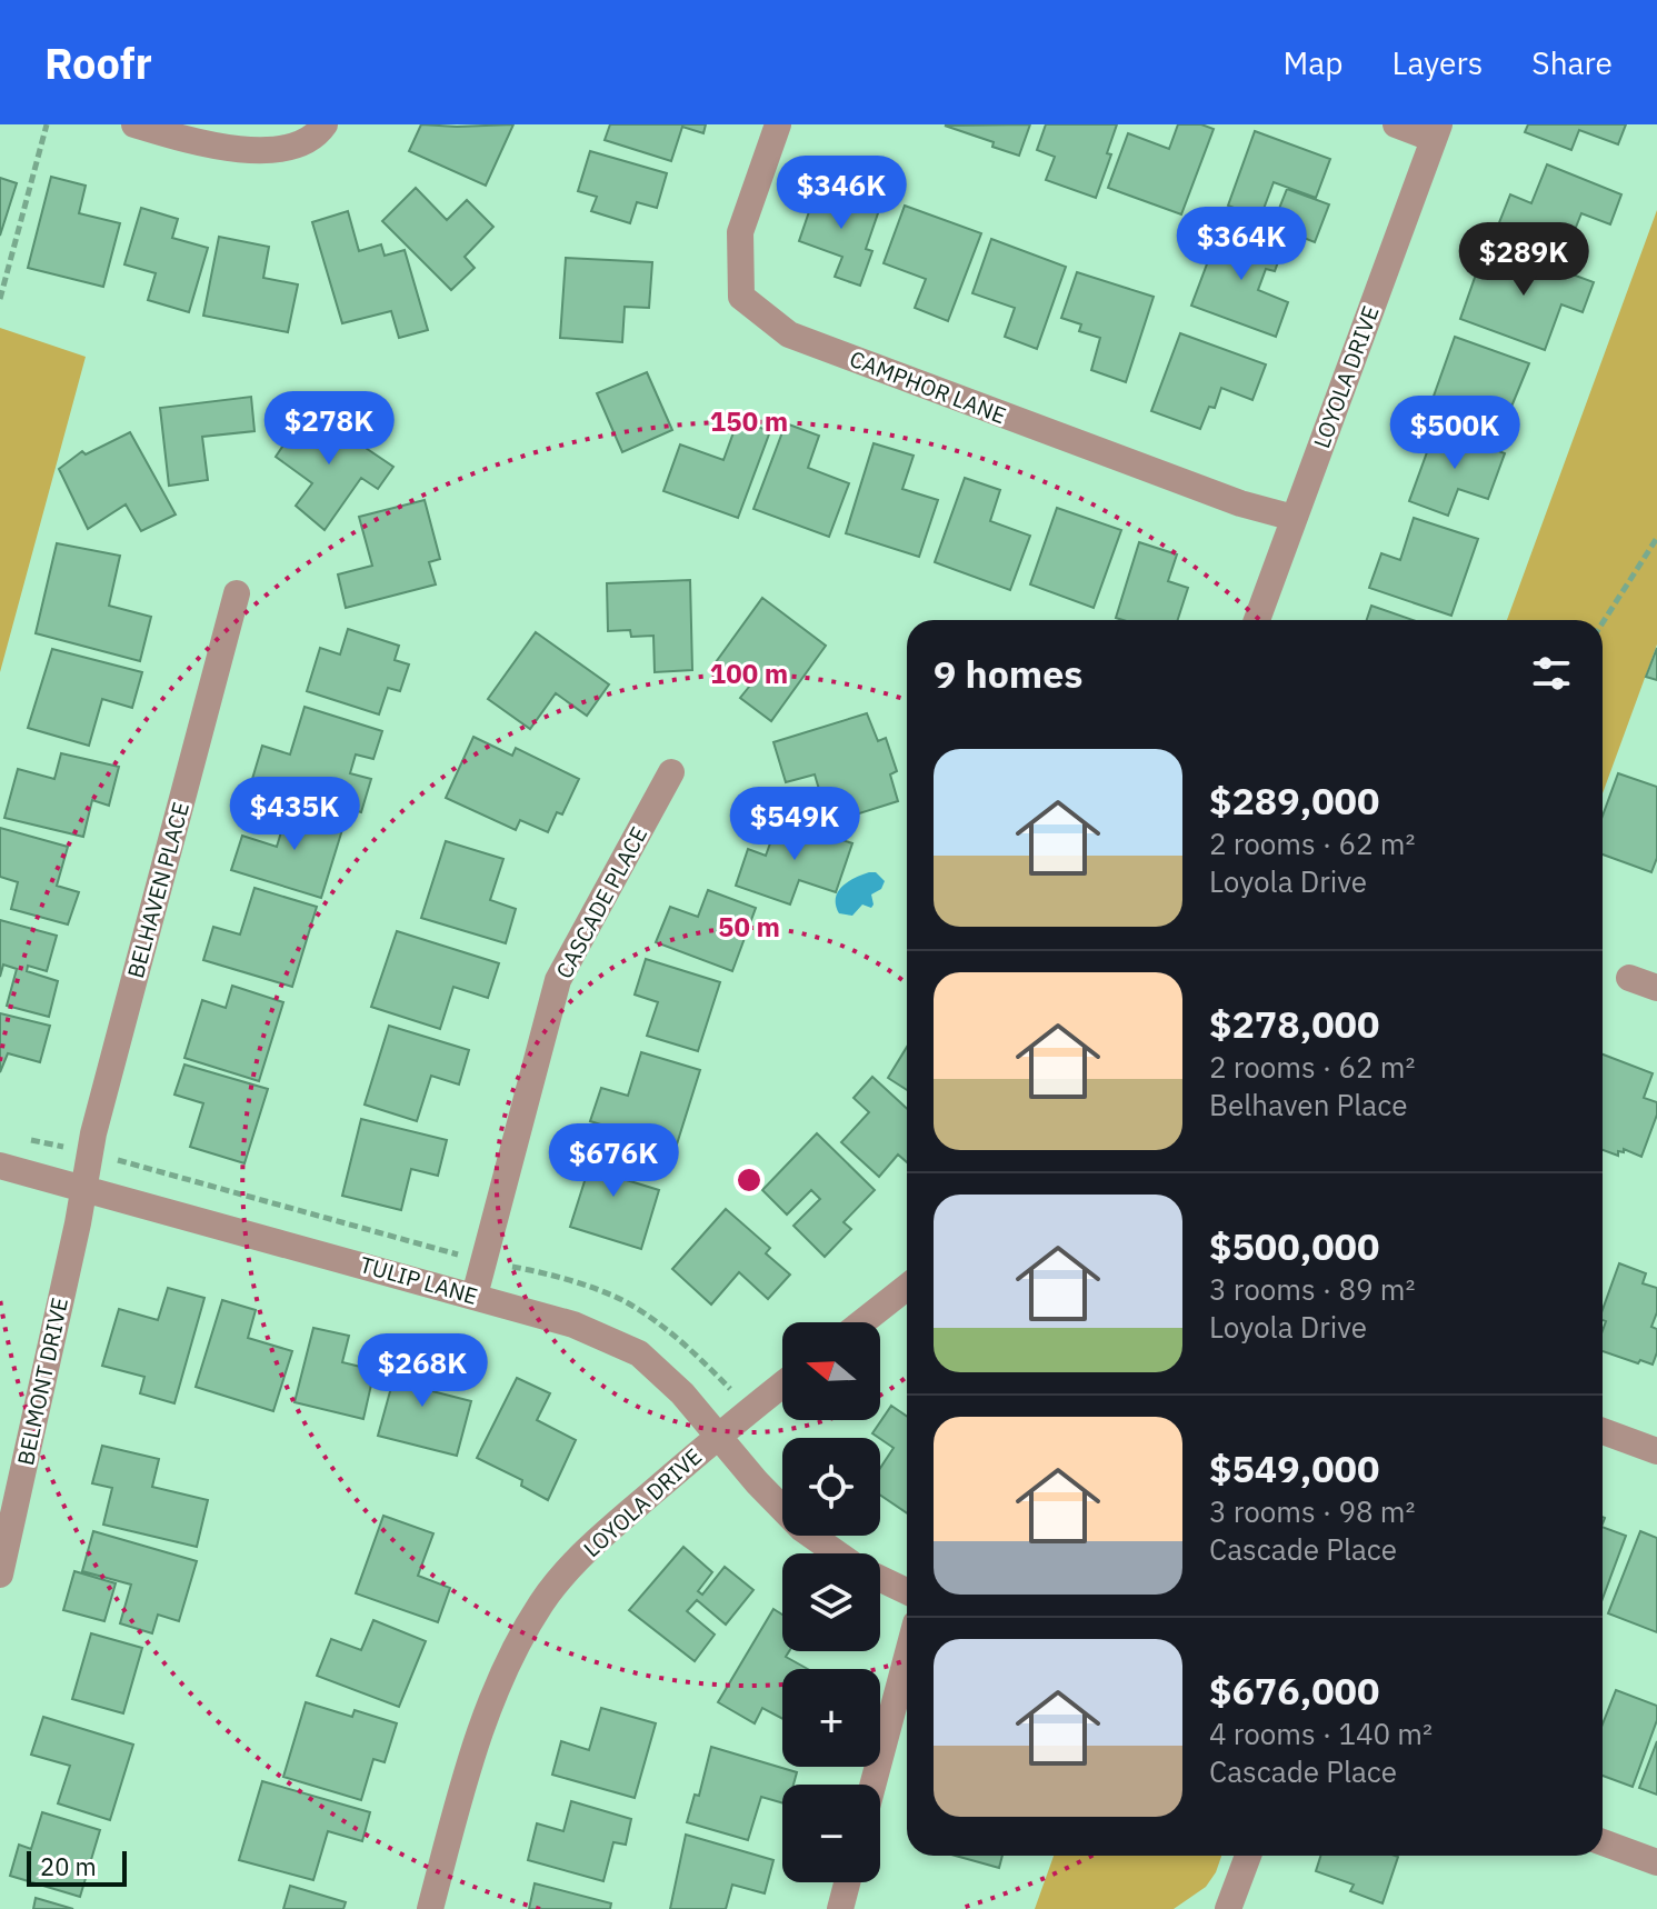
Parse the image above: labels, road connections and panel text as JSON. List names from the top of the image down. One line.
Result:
{"streets":{"street":["LOYOLA DRIVE","CAMPHOR LANE","BELHAVEN PLACE","CASCADE PLACE","TULIP LANE","BELMONT DRIVE"]},"crossings":[["LOYOLA DRIVE","CAMPHOR LANE"],["LOYOLA DRIVE","TULIP LANE"],["BELHAVEN PLACE","TULIP LANE"],["BELHAVEN PLACE","BELMONT DRIVE"],["CASCADE PLACE","TULIP LANE"],["TULIP LANE","BELMONT DRIVE"]],"scale_bar":"20 m","north":"left","page":{"header":"Roofr","nav":["Map","Layers","Share"],"price":["$346K","$364K","$289K","$278K","$500K","$435K","$549K","$676K","$268K"],"heading":"9 homes","list":[{"name":"$289,000","note":"2 rooms · 62 m² · Loyola Drive"},{"name":"$278,000","note":"2 rooms · 62 m² · Belhaven Place"},{"name":"$500,000","note":"3 rooms · 89 m² · Loyola Drive"},{"name":"$549,000","note":"3 rooms · 98 m² · Cascade Place"},{"name":"$676,000","note":"4 rooms · 140 m² · Cascade Place"}],"map_buttons":["+","−"],"scale":"20 m"},"rings":["150 m","100 m","50 m"]}
